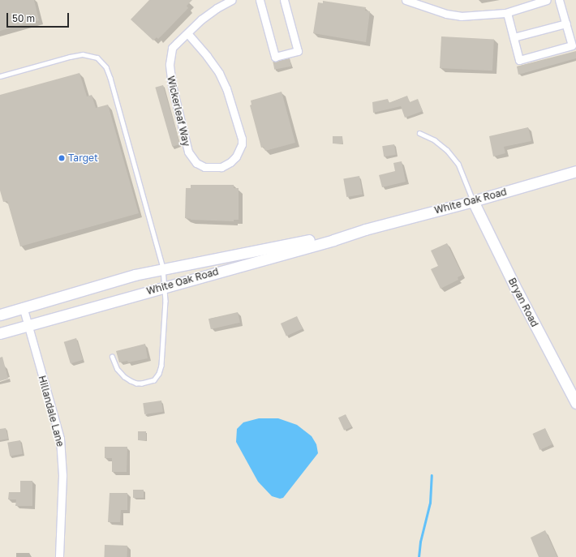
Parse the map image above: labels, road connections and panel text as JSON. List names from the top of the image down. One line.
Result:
{"streets":{"street":["Wickerleaf Way","White Oak Road","Bryan Road","Hillandale Lane"]},"crossings":[["White Oak Road","Bryan Road"],["White Oak Road","Hillandale Lane"]],"places":["Target"],"scale_bar":"50 m"}
